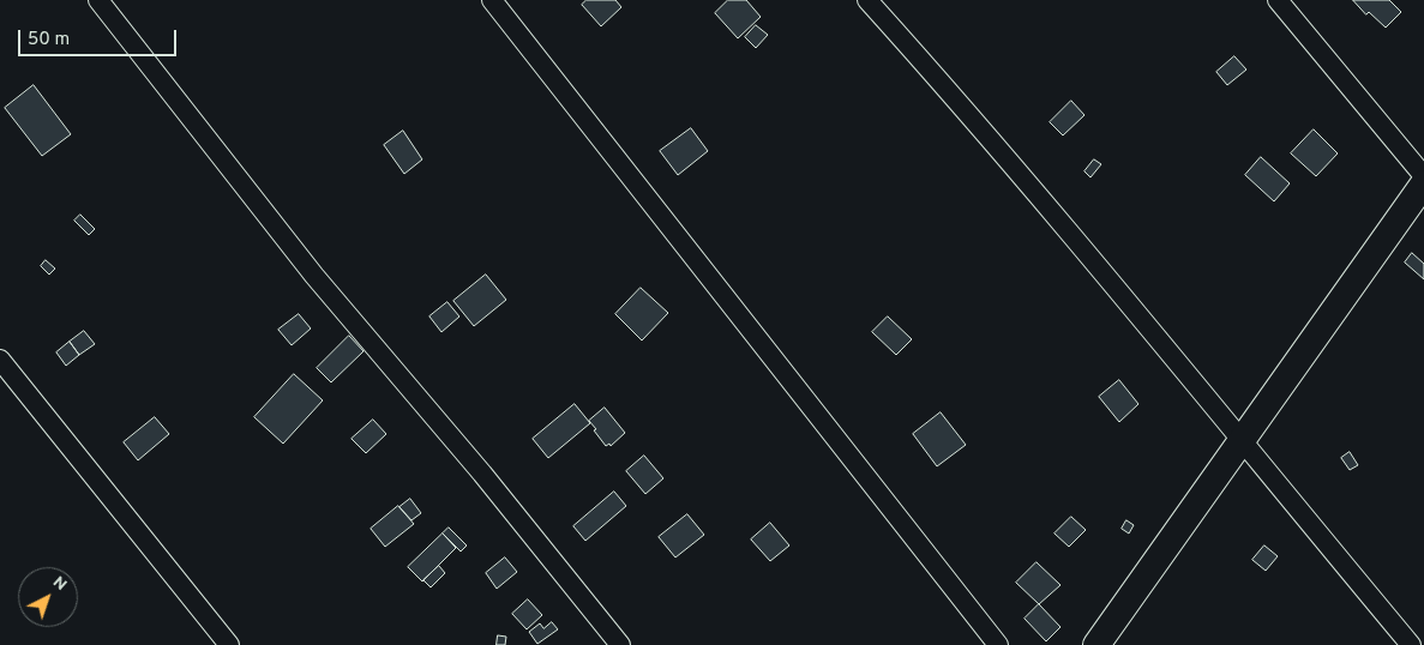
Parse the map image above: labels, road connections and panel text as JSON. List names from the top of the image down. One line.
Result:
{"scale_bar":"50 m","north":"top right"}
